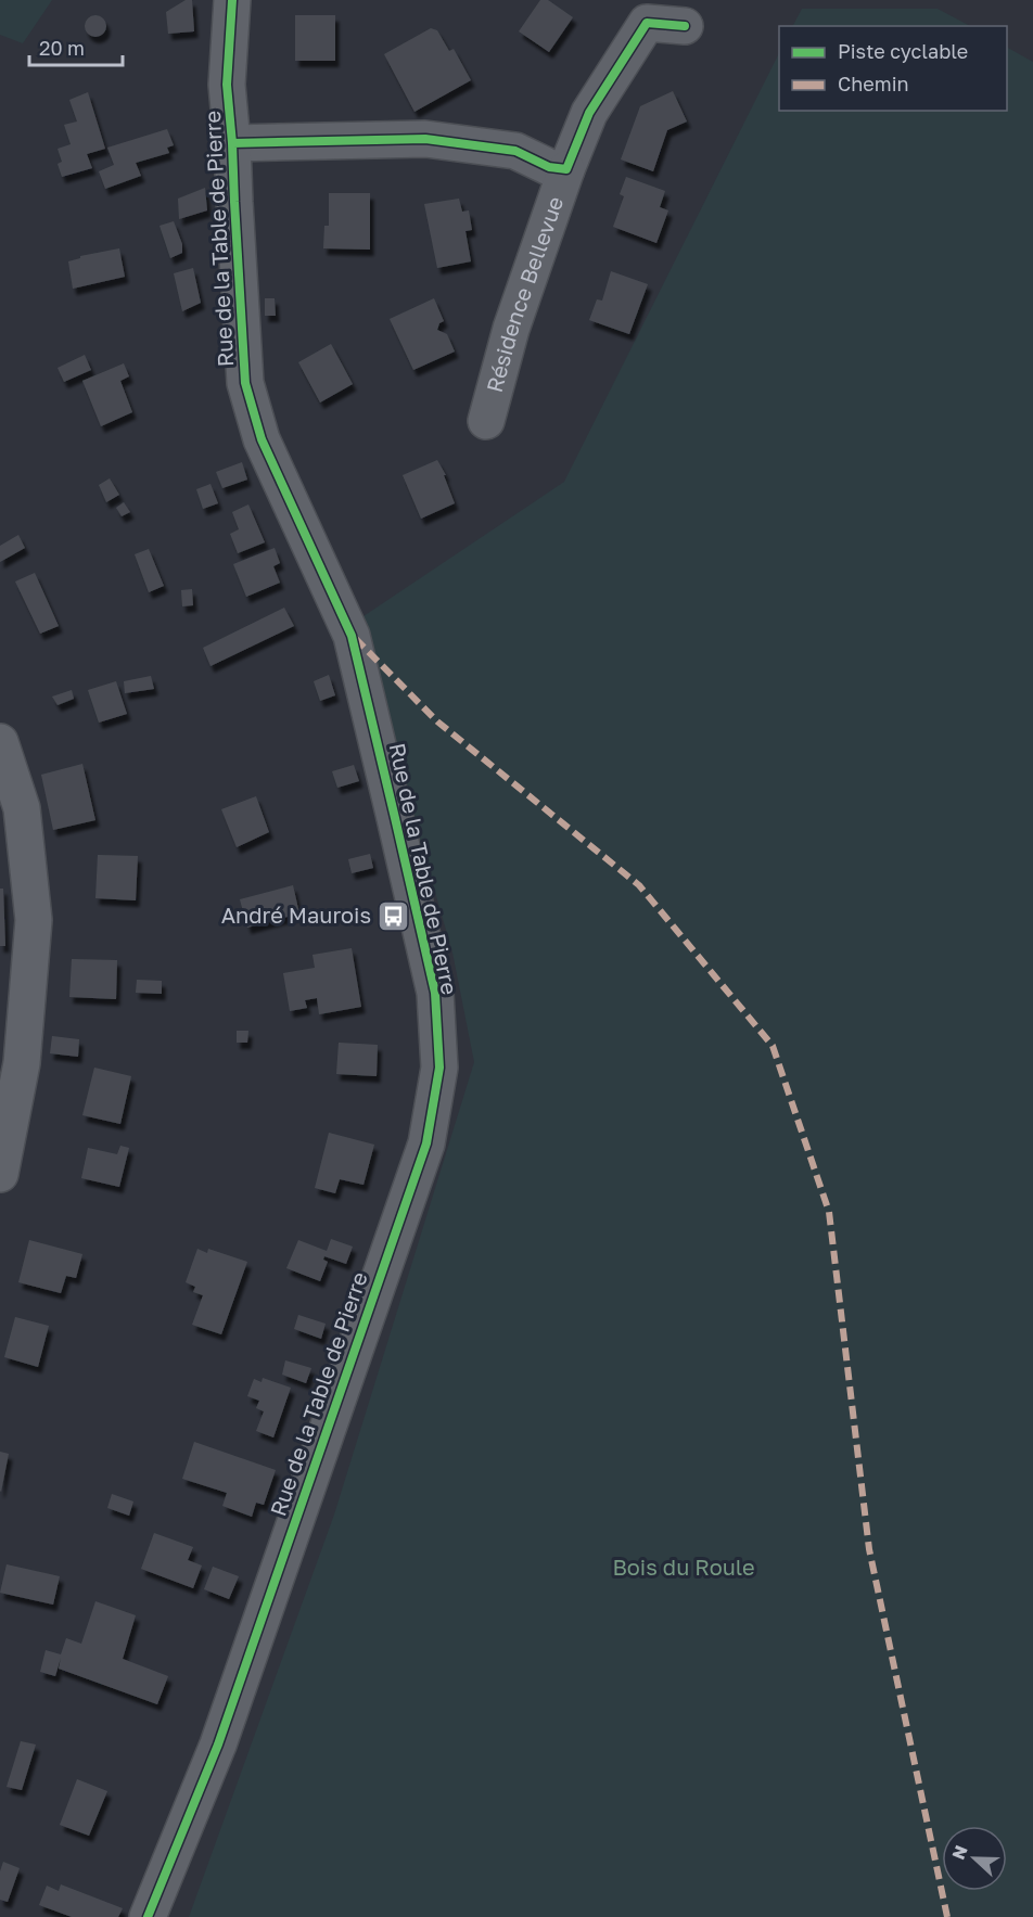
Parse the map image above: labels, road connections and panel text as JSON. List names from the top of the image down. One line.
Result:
{"streets":{"street":["Rue de la Table de Pierre","Résidence Bellevue"]},"crossings":[["Rue de la Table de Pierre","Résidence Bellevue"]],"parks":["Bois du Roule"],"places":{"bus stop":["André Maurois"]},"legend":["Piste cyclable","Chemin"],"scale_bar":"20 m","north":"left"}
